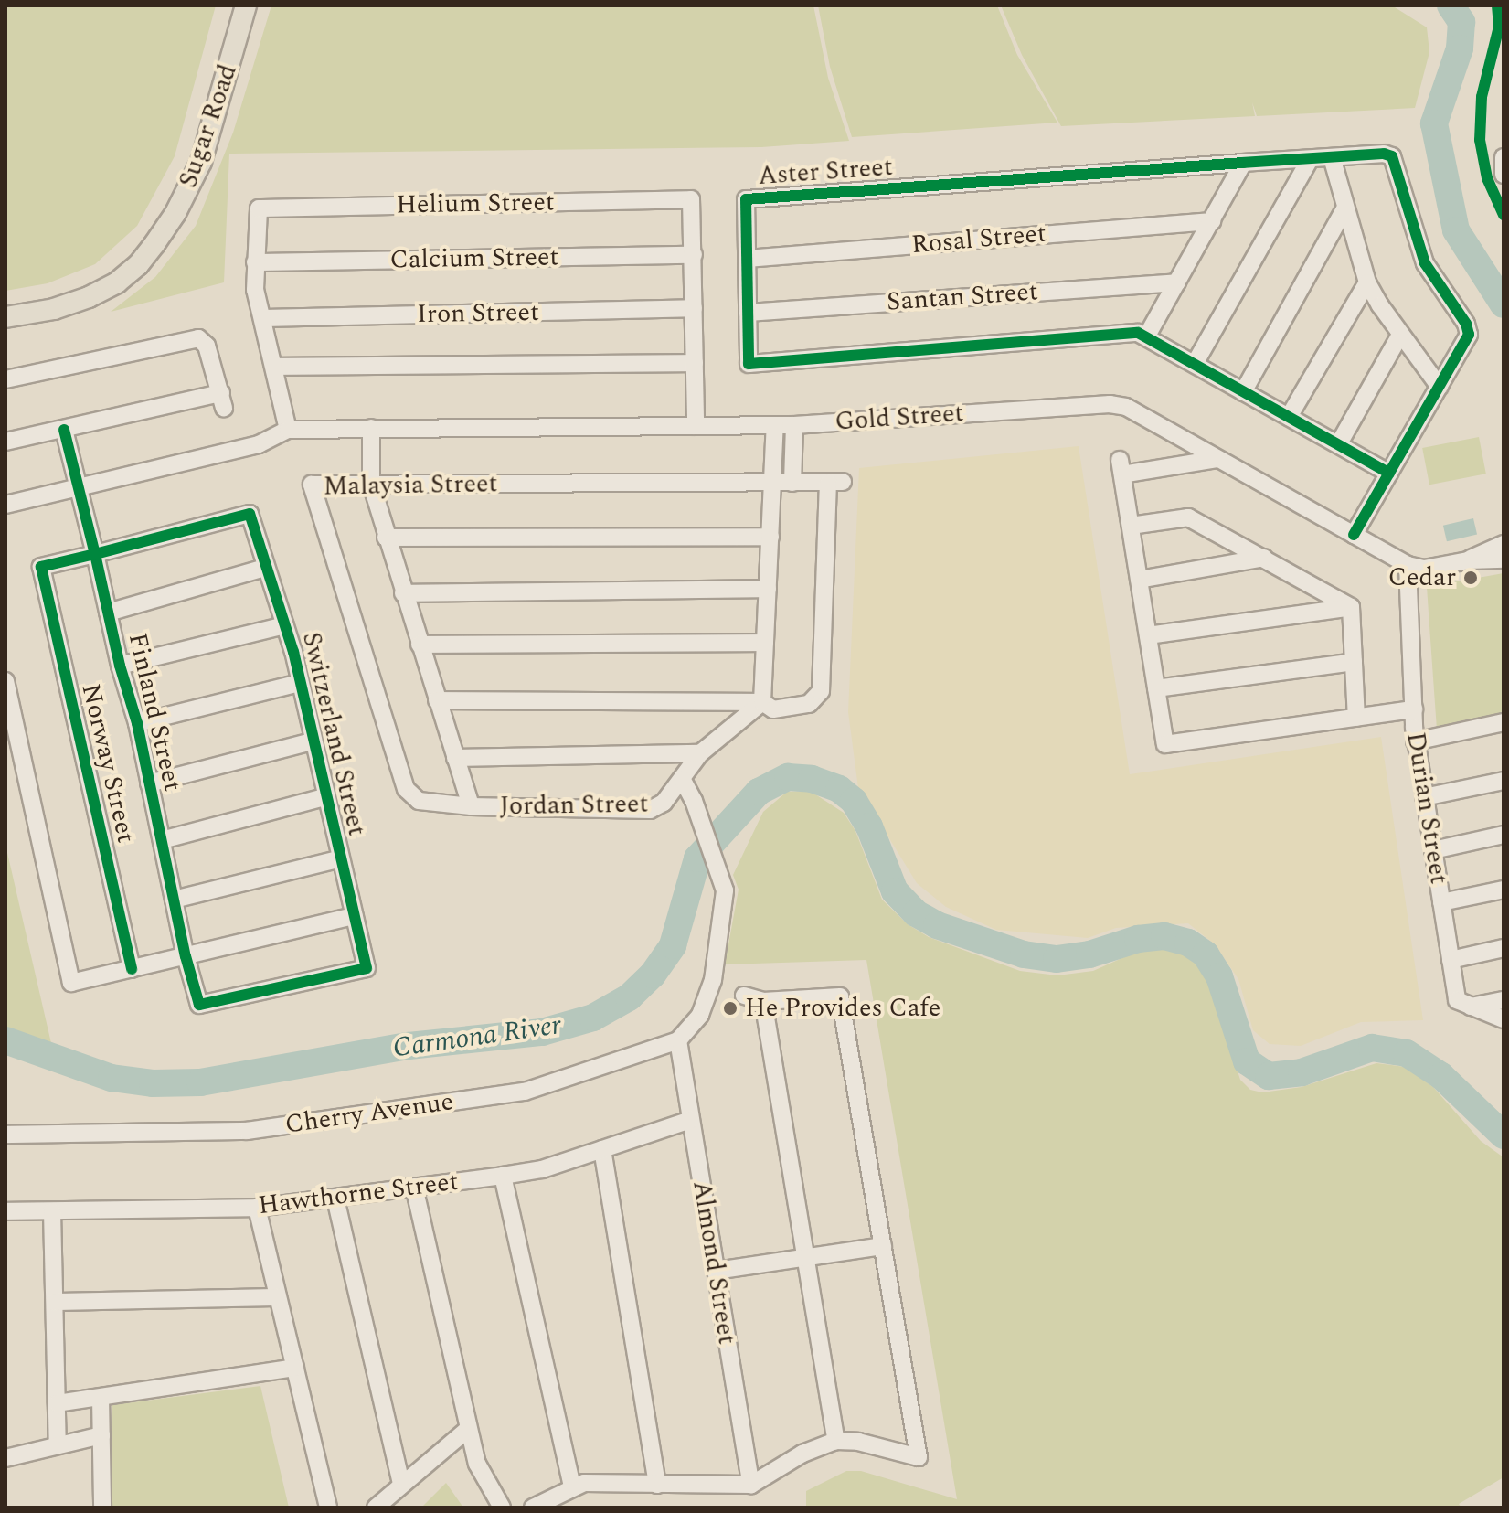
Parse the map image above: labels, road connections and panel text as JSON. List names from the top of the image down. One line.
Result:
{"streets":{"main road":["Sugar Road"],"street":["Aster Street","Helium Street","Rosal Street","Calcium Street","Santan Street","Iron Street","Gold Street","Malaysia Street","Finland Street","Switzerland Street","Norway Street","Jordan Street","Durian Street","Cherry Avenue","Hawthorne Street","Almond Street"]},"crossings":[["Aster Street","Rosal Street"],["Aster Street","Santan Street"],["Aster Street","Gold Street"],["Helium Street","Calcium Street"],["Gold Street","Durian Street"],["Malaysia Street","Jordan Street"],["Finland Street","Switzerland Street"],["Finland Street","Norway Street"],["Switzerland Street","Norway Street"],["Cherry Avenue","Almond Street"],["Hawthorne Street","Almond Street"]],"water":["Carmona River"],"places":["Cedar","He Provides Cafe"]}
